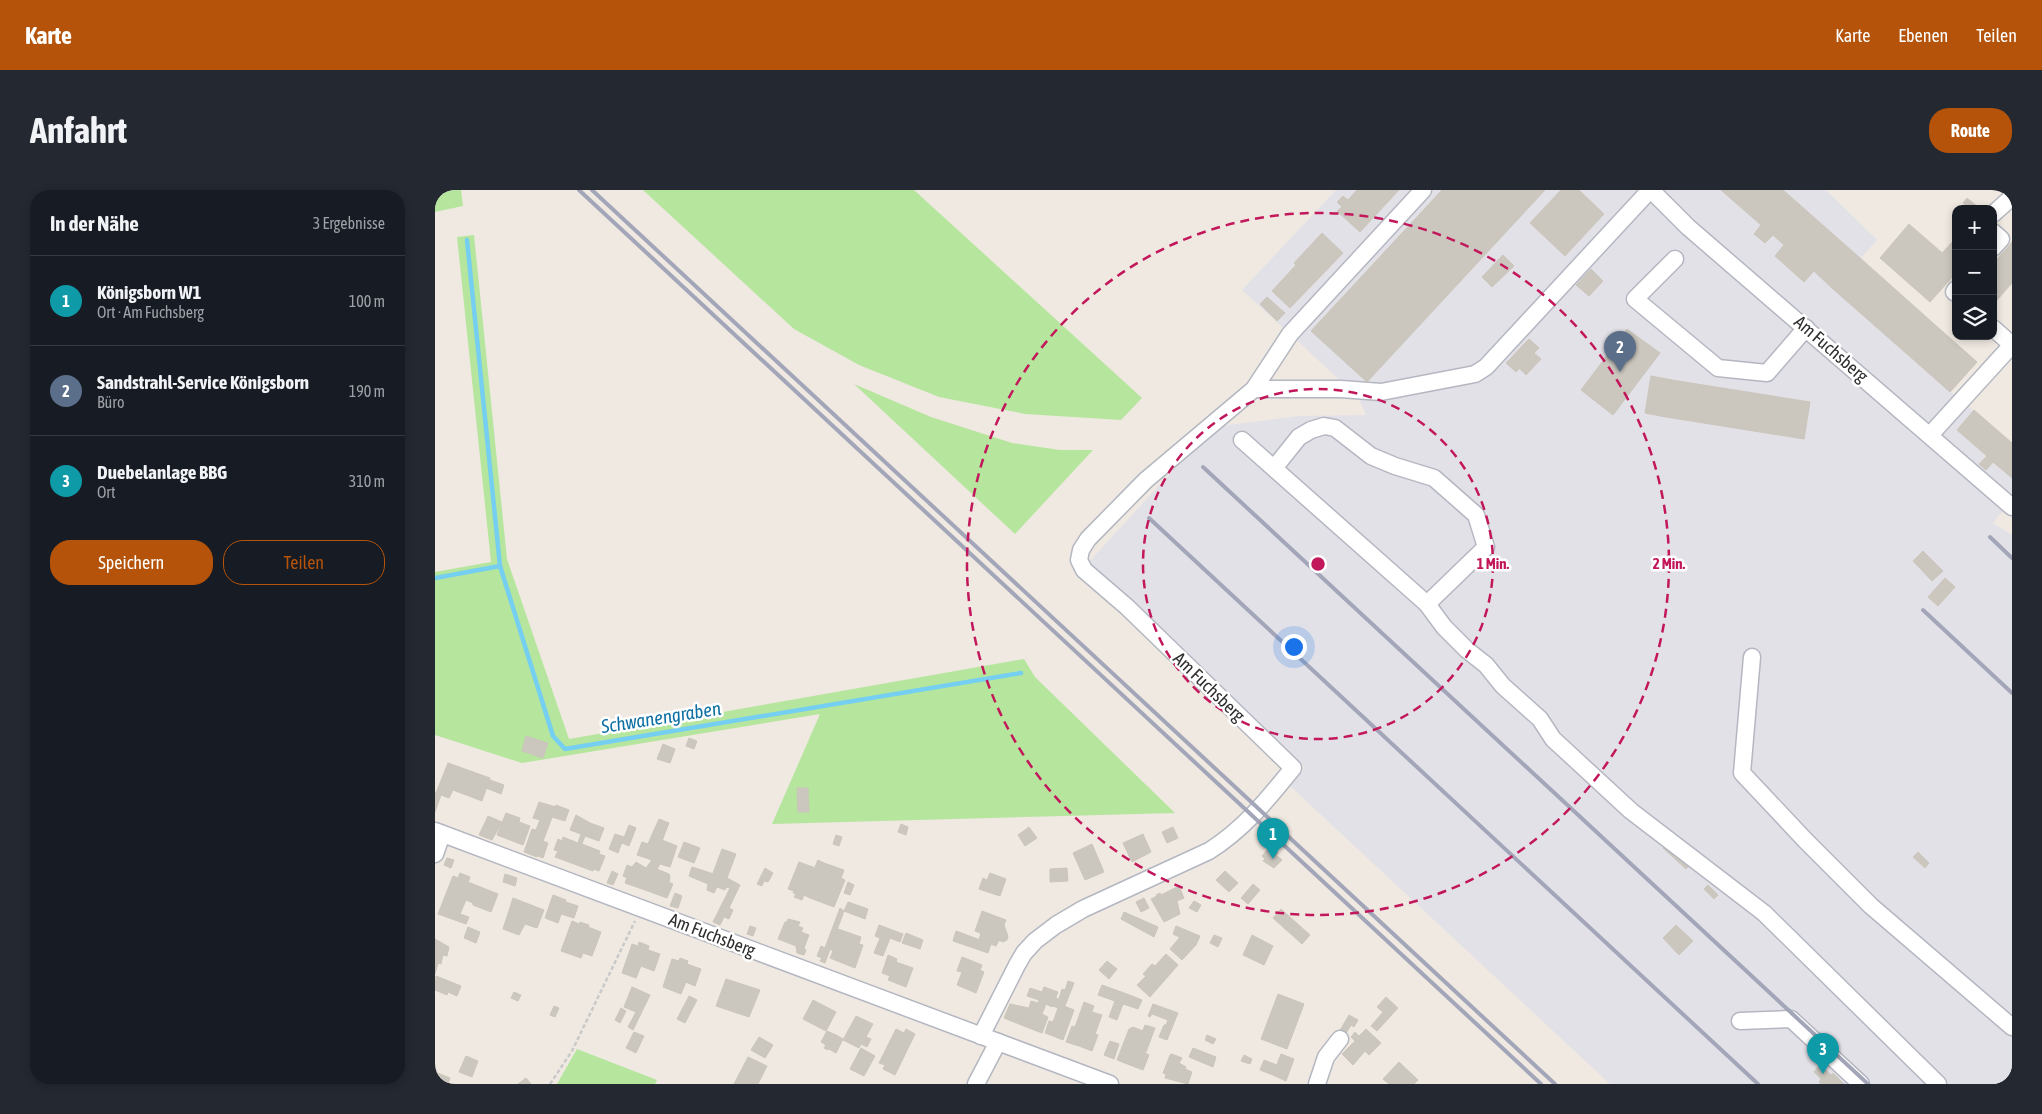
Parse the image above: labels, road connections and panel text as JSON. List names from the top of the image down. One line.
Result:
{"streets":{"street":["Am Fuchsberg"]},"water":["Schwanengraben"],"page":{"header":"Karte","nav":["Karte","Ebenen","Teilen"],"buttons":["Route",["Speichern","Teilen"]],"title":"Anfahrt","heading":["In der Nähe","3 Ergebnisse"],"map_buttons":["+","−"],"list":[{"mark":"1","name":"Königsborn W1","note":"Ort · Am Fuchsberg","value":"100 m"},{"mark":"2","name":"Sandstrahl-Service Königsborn","note":"Büro","value":"190 m"},{"mark":"3","name":"Duebelanlage BBG","note":"Ort","value":"310 m"}],"pins":["2","1","3"]},"rings":["1 Min.","2 Min."]}
